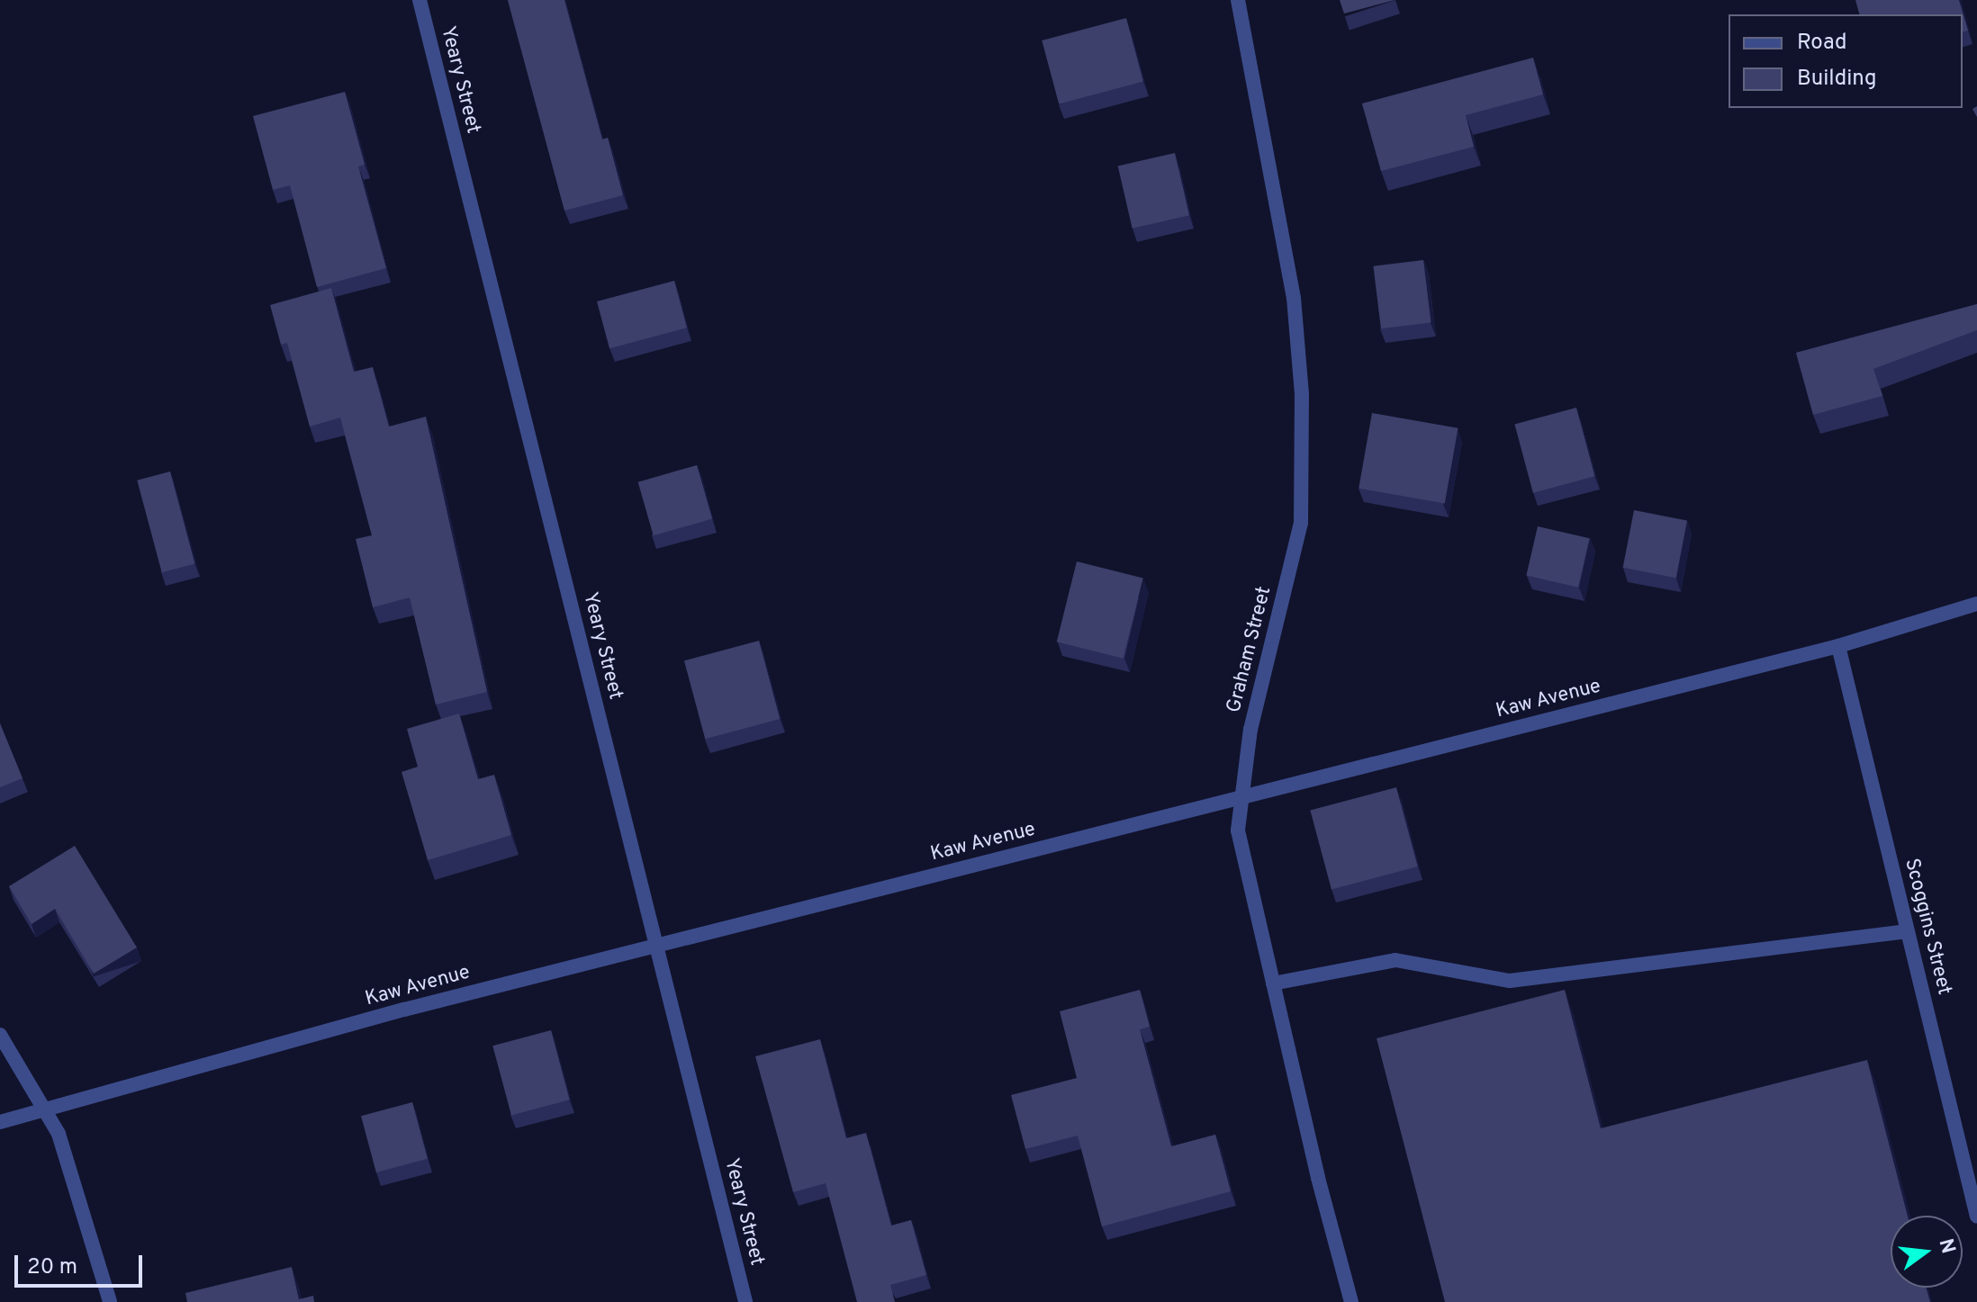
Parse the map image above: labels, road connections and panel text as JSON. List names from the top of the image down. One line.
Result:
{"streets":{"street":["Yeary Street","Graham Street","Kaw Avenue","Scoggins Street"]},"crossings":[["Yeary Street","Kaw Avenue"],["Graham Street","Kaw Avenue"],["Kaw Avenue","Scoggins Street"]],"legend":["Road","Building"],"scale_bar":"20 m","north":"right"}
